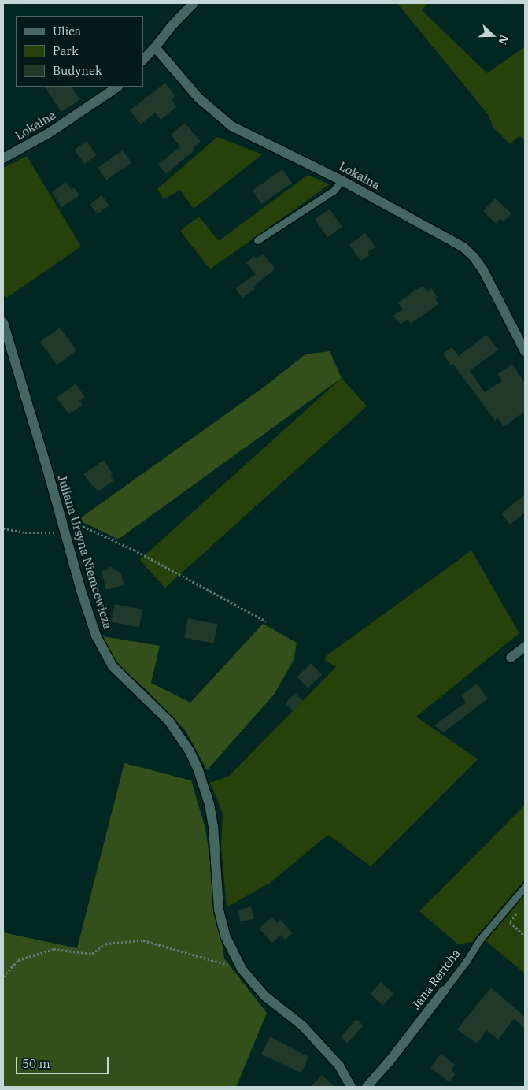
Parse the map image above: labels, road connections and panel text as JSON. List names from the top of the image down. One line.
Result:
{"streets":{"street":["Lokalna","Juliana Ursyna Niemcewicza","Jana Rericha"]},"legend":["Ulica","Park","Budynek"],"scale_bar":"50 m","north":"right"}
